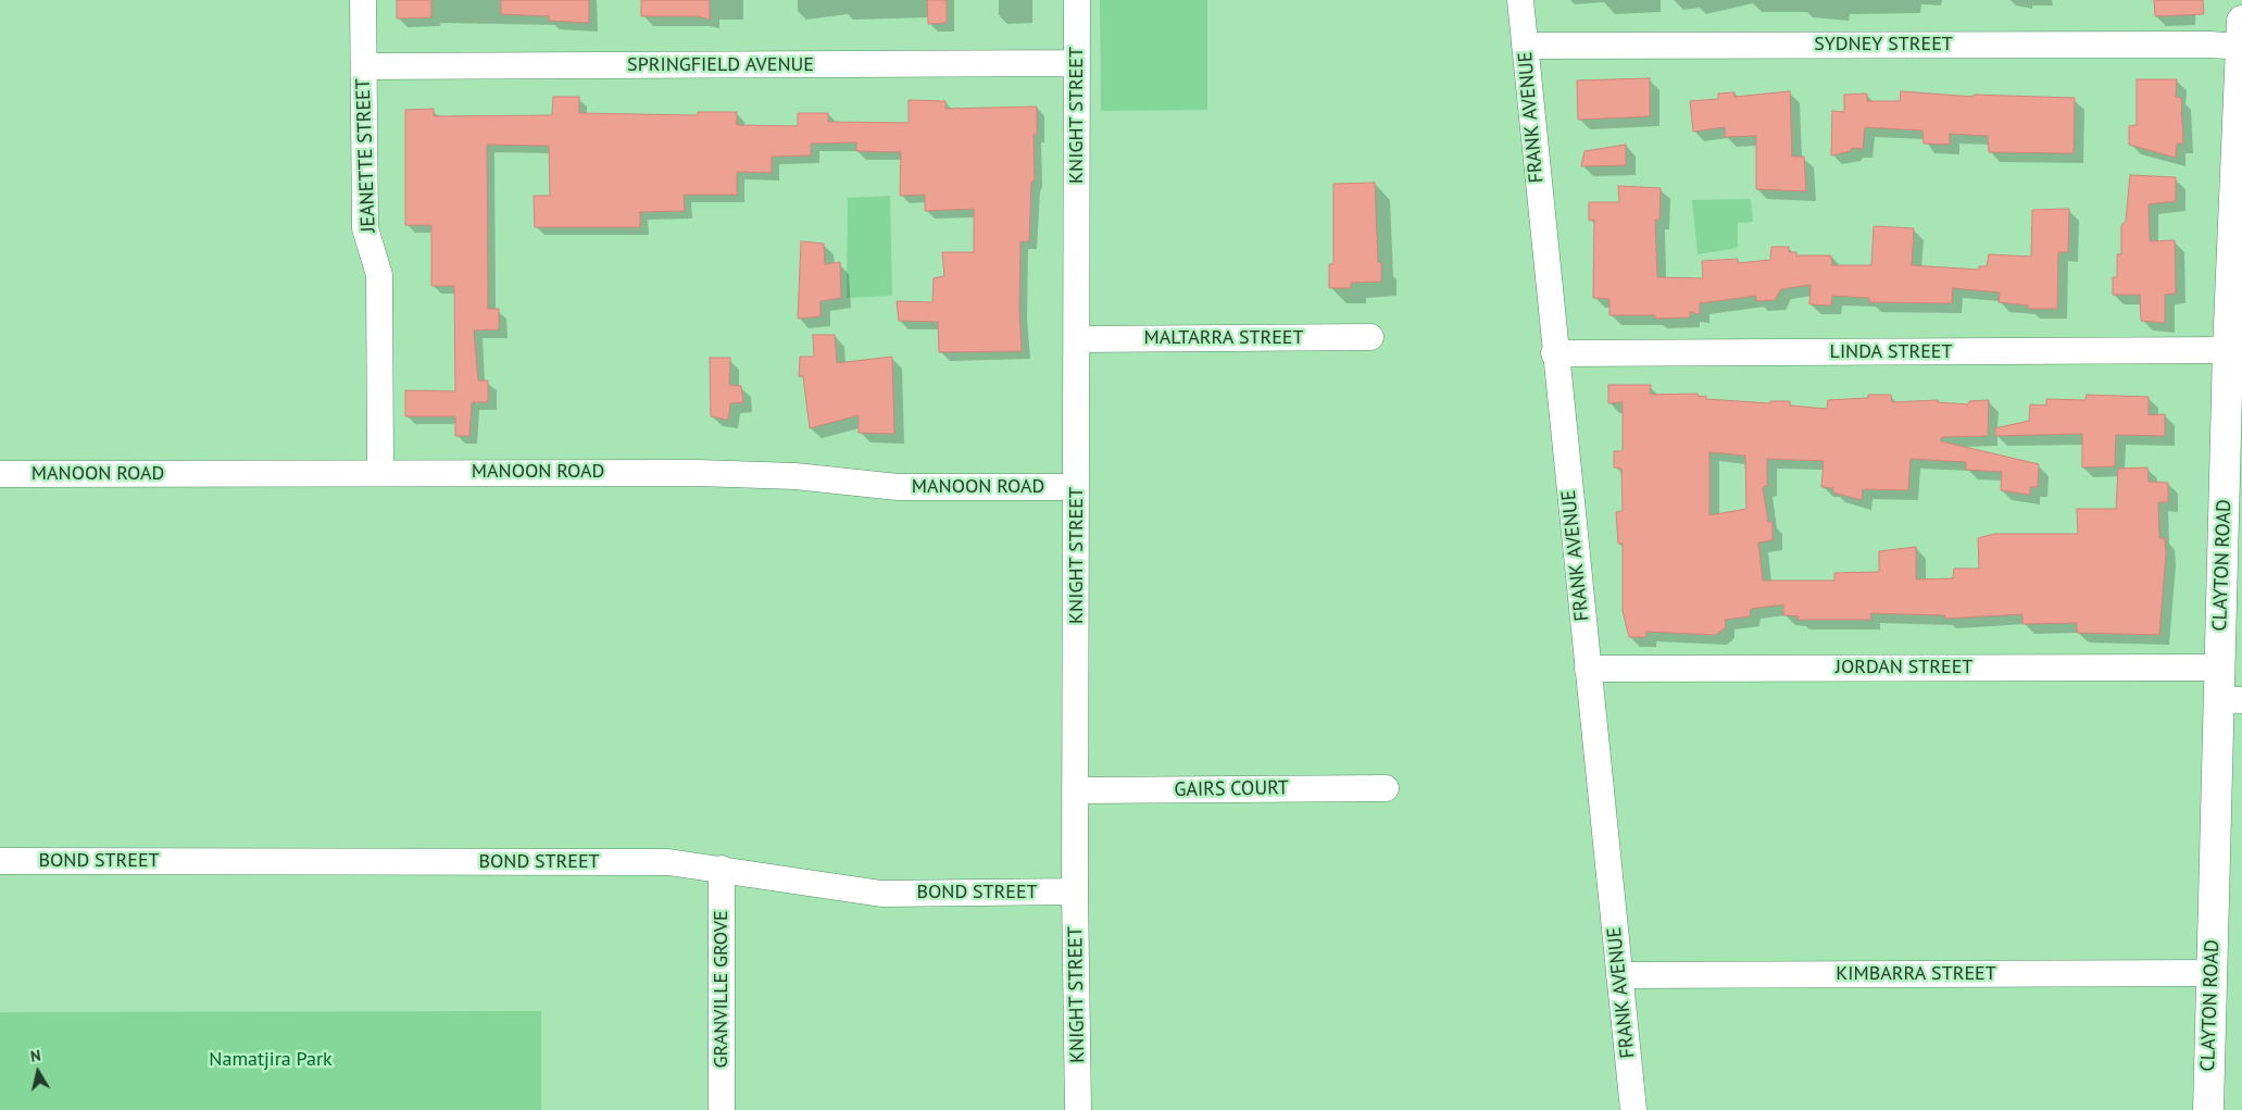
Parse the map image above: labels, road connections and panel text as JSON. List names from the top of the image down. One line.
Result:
{"streets":{"main road":["CLAYTON ROAD"],"street":["SYDNEY STREET","SPRINGFIELD AVENUE","KNIGHT STREET","FRANK AVENUE","JEANETTE STREET","MALTARRA STREET","LINDA STREET","MANOON ROAD","JORDAN STREET","GAIRS COURT","BOND STREET","KIMBARRA STREET","GRANVILLE GROVE"]},"crossings":[["SYDNEY STREET","FRANK AVENUE"],["SYDNEY STREET","CLAYTON ROAD"],["SPRINGFIELD AVENUE","KNIGHT STREET"],["SPRINGFIELD AVENUE","JEANETTE STREET"],["KNIGHT STREET","MALTARRA STREET"],["KNIGHT STREET","MANOON ROAD"],["KNIGHT STREET","GAIRS COURT"],["KNIGHT STREET","BOND STREET"],["FRANK AVENUE","LINDA STREET"],["FRANK AVENUE","JORDAN STREET"],["FRANK AVENUE","KIMBARRA STREET"],["JEANETTE STREET","MANOON ROAD"],["LINDA STREET","CLAYTON ROAD"],["CLAYTON ROAD","JORDAN STREET"],["CLAYTON ROAD","KIMBARRA STREET"],["BOND STREET","GRANVILLE GROVE"]],"parks":["Namatjira Park"],"north":"top"}
